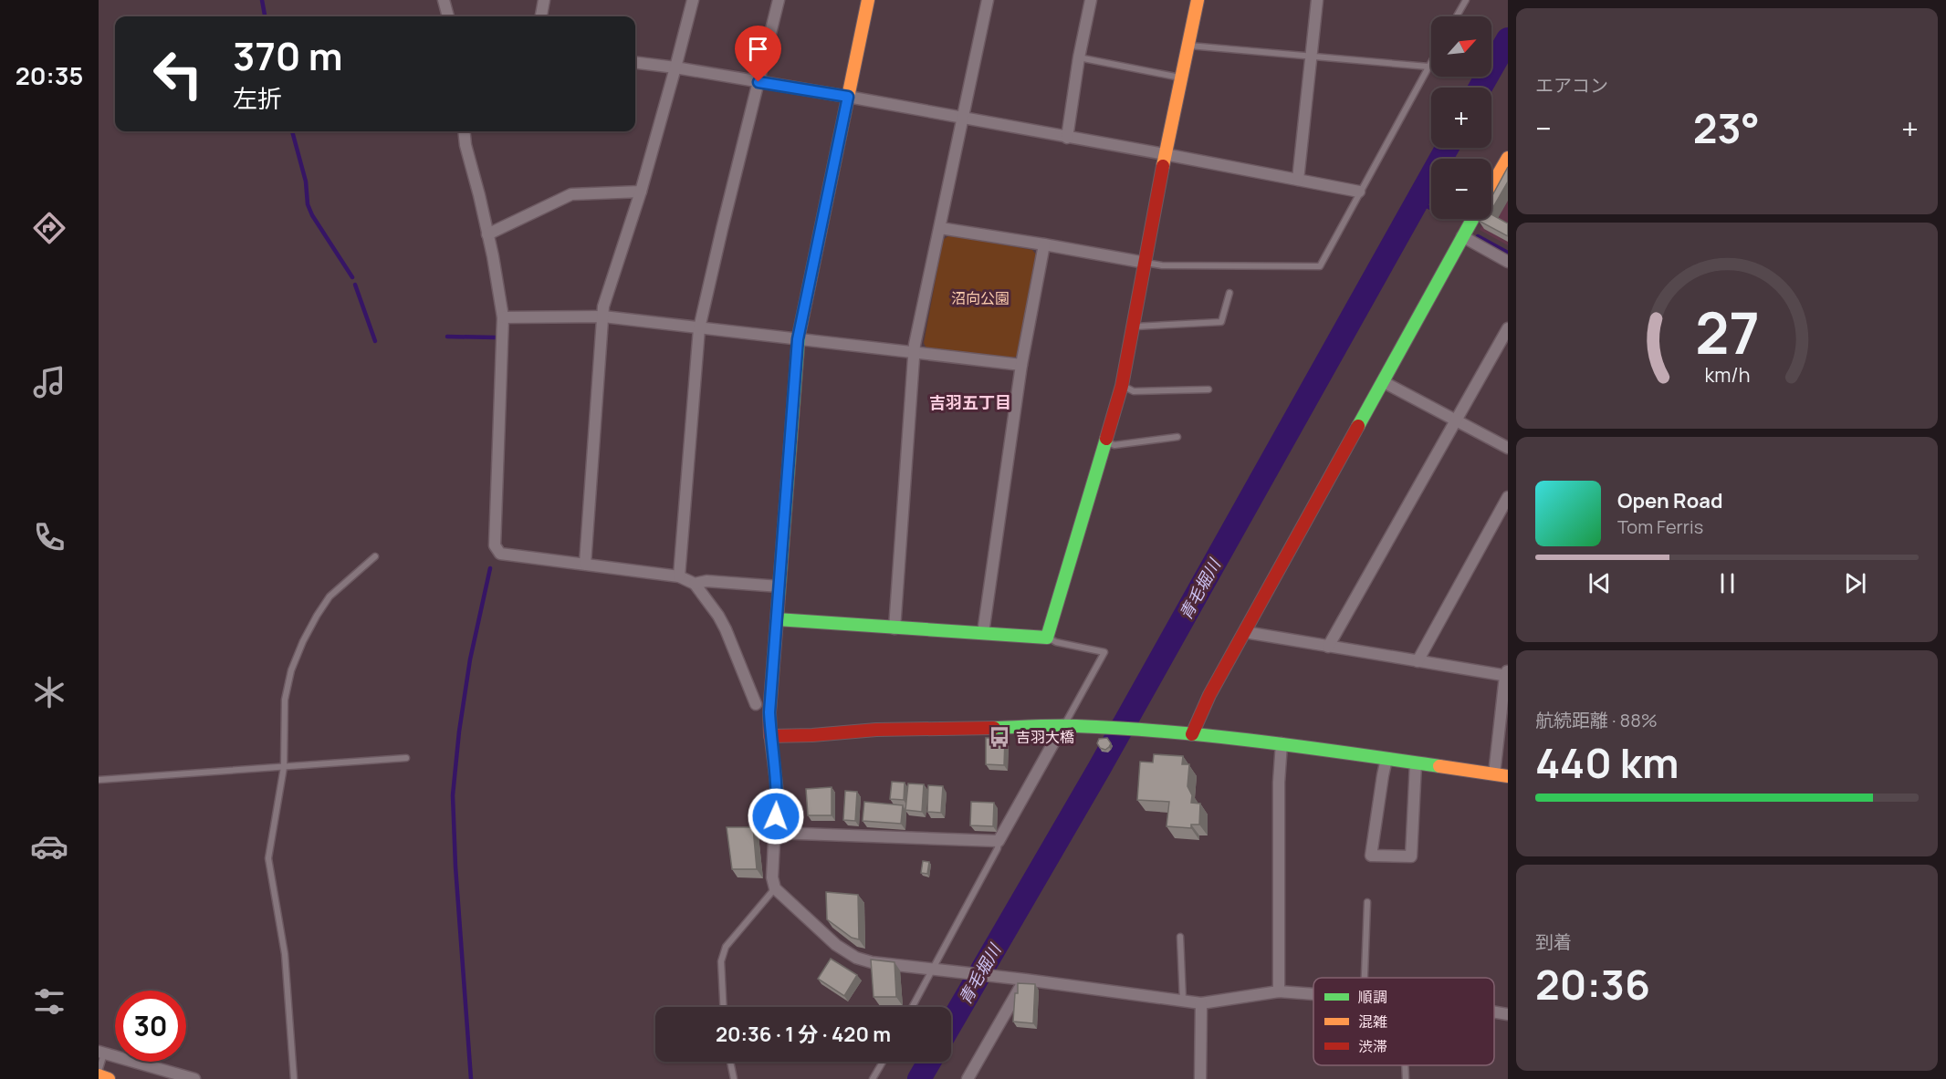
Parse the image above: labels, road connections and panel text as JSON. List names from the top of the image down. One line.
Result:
{"districts":["吉羽五丁目"],"water":["青毛堀川"],"parks":["沼向公園"],"places":{"bus stop":["吉羽大橋"]},"legend":["順調","混雑","渋滞"],"north":"top right","page":{"tabs":"20:35","tile":["エアコン",["航続距離 · 88%","440 km"],["到着","20:36"]],"map_buttons":["+","−"],"turn":["370 m","左折"],"heat":["−","23°","+"],"song":["Open Road","Tom Ferris"],"limit":"30","trip":"20:36 · 1 分 · 420 m","gauge":["27","km/h"]}}
